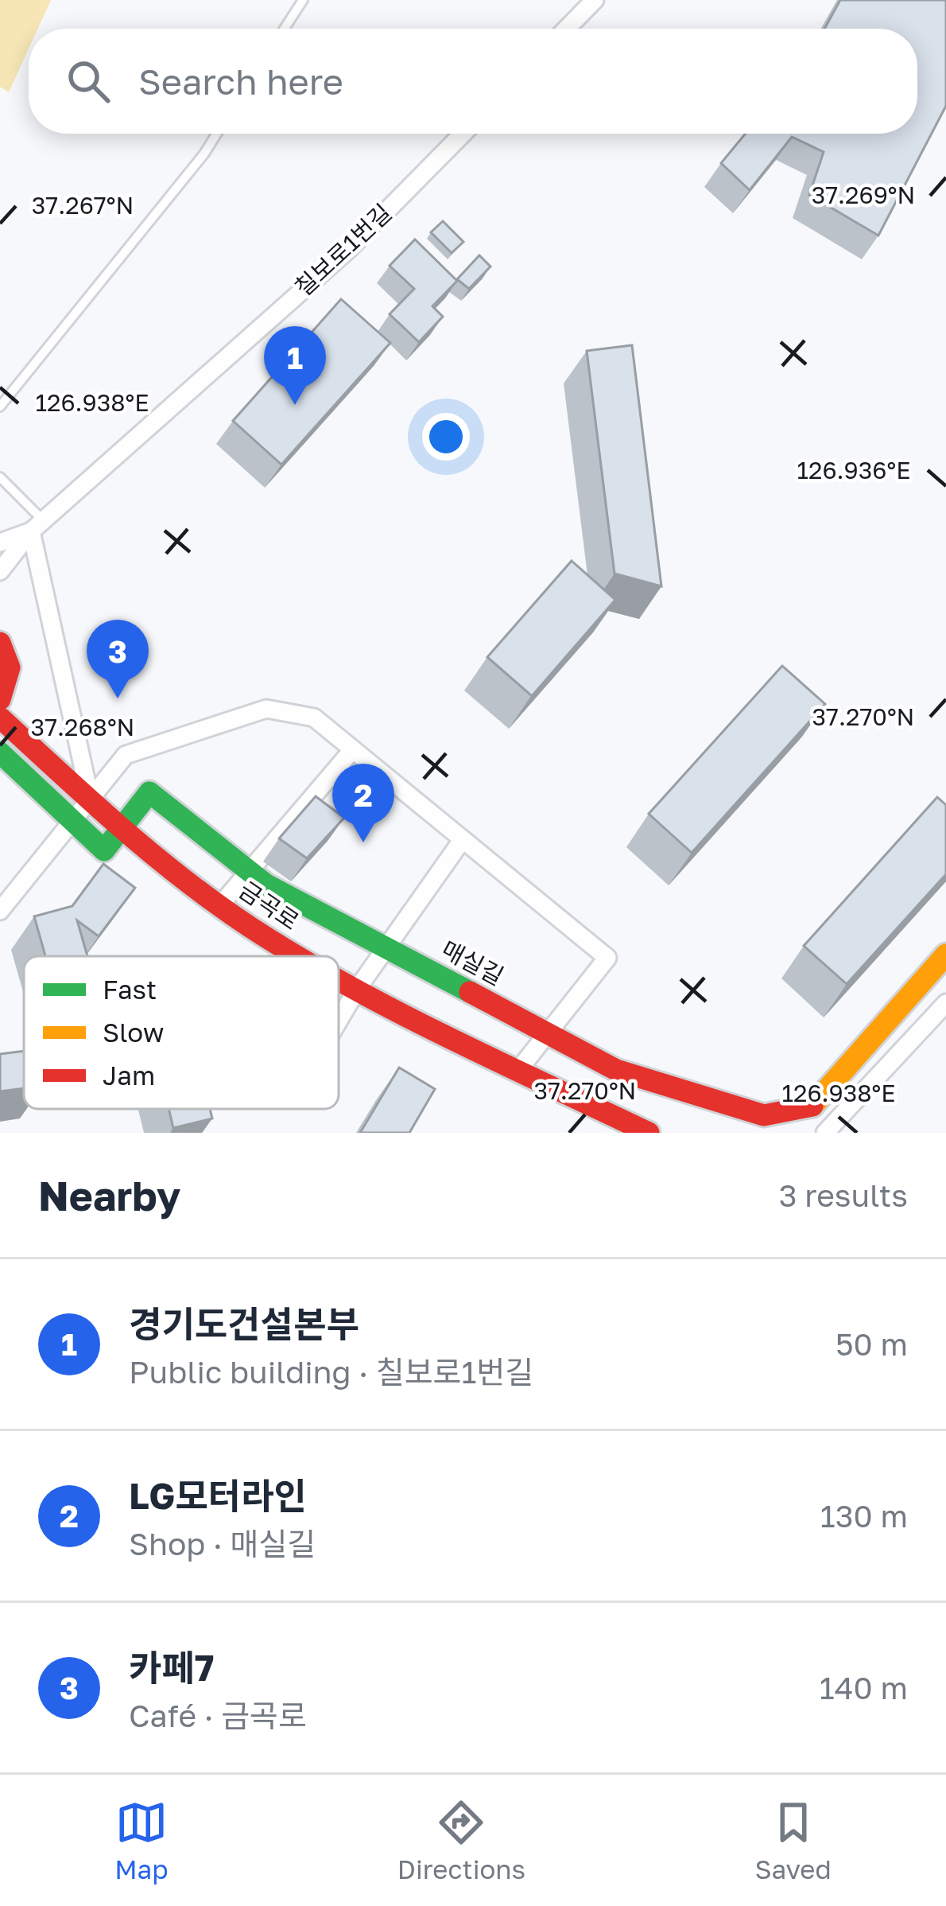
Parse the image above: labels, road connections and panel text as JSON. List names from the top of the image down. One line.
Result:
{"streets":{"street":["칠보로1번길","금곡로","매실길"]},"crossings":[["금곡로","매실길"]],"legend":["Fast","Slow","Jam"],"page":{"search":"Search here","pins":["1","3","2"],"heading":["Nearby","3 results"],"list":[{"mark":"1","name":"경기도건설본부","note":"Public building · 칠보로1번길","value":"50 m"},{"mark":"2","name":"LG모터라인","note":"Shop · 매실길","value":"130 m"},{"mark":"3","name":"카페7","note":"Café · 금곡로","value":"140 m"}],"nav":["Map","Directions","Saved"]},"coordinates":["37.269°N","37.267°N","126.938°E","126.936°E","37.270°N","37.268°N"]}
